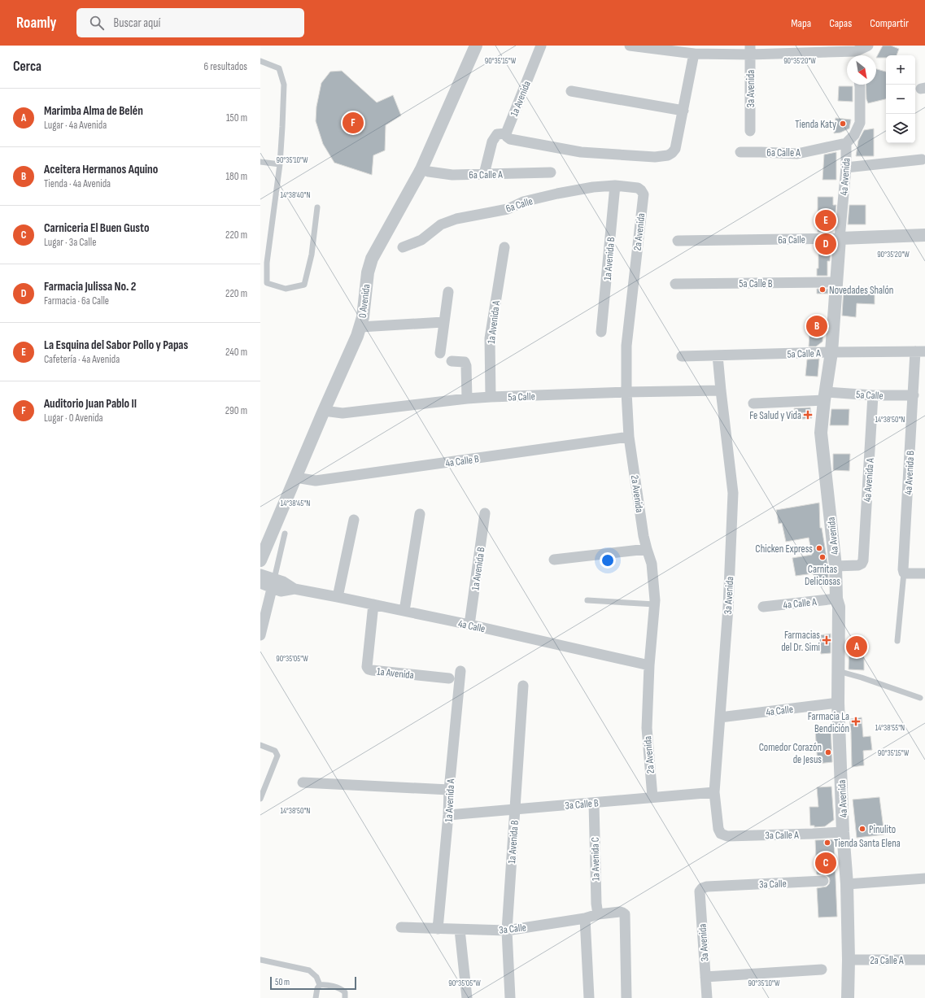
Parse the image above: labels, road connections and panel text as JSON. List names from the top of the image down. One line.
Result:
{"streets":{"street":["3a Avenida","1a Avenida","6a Calle A","4a Avenida","6a Calle","2a Avenida","1a Avenida B","5a Calle B","0 Avenida","1a Avenida A","5a Calle A","5a Calle","4a Calle B","4a Avenida B","4a Avenida A","4a Calle A","4a Calle","3a Calle B","3a Calle A","1a Avenida C","3a Calle","2a Calle A"]},"crossings":[["3a Avenida","5a Calle A"],["3a Avenida","5a Calle"],["3a Avenida","4a Calle"],["3a Avenida","3a Calle B"],["3a Avenida","3a Calle A"],["3a Avenida","3a Calle"],["1a Avenida","4a Calle"],["6a Calle A","4a Avenida"],["6a Calle A","0 Avenida"],["4a Avenida","6a Calle"],["4a Avenida","5a Calle B"],["4a Avenida","5a Calle A"],["4a Avenida","5a Calle"],["4a Avenida","4a Avenida A"],["4a Avenida","4a Calle A"],["4a Avenida","4a Calle"],["4a Avenida","3a Calle A"],["4a Avenida","2a Calle A"],["6a Calle","2a Avenida"],["6a Calle","1a Avenida B"],["2a Avenida","5a Calle"],["2a Avenida","4a Calle B"],["2a Avenida","4a Calle"],["2a Avenida","3a Calle B"],["1a Avenida B","4a Calle"],["1a Avenida B","3a Calle B"],["1a Avenida B","3a Calle"],["0 Avenida","5a Calle"],["0 Avenida","4a Calle B"],["1a Avenida A","5a Calle"],["1a Avenida A","3a Calle B"],["1a Avenida A","3a Calle"],["5a Calle A","4a Avenida B"],["5a Calle","4a Avenida B"],["5a Calle","4a Avenida A"],["3a Calle B","1a Avenida C"],["1a Avenida C","3a Calle"]],"places":{"other":["Tienda Katy","Novedades Shalón","Chicken Express","Carnitas Deliciosas","Comedor Corazón de Jesus","Pinulito","Tienda Santa Elena"],"health":["Fe Salud y Vida","Farmacias del Dr. Simi","Farmacia La Bendición"]},"scale_bar":"50 m","north":"bottom right","page":{"header":"Roamly","search":"Buscar aquí","nav":["Mapa","Capas","Compartir"],"heading":["Cerca","6 resultados"],"map_buttons":["+","−"],"list":[{"mark":"A","name":"Marimba Alma de Belén","note":"Lugar · 4a Avenida","value":"150 m"},{"mark":"B","name":"Aceitera Hermanos Aquino","note":"Tienda · 4a Avenida","value":"180 m"},{"mark":"C","name":"Carniceria El Buen Gusto","note":"Lugar · 3a Calle","value":"220 m"},{"mark":"D","name":"Farmacia Julissa No. 2","note":"Farmacia · 6a Calle","value":"220 m"},{"mark":"E","name":"La Esquina del Sabor Pollo y Papas","note":"Cafetería · 4a Avenida","value":"240 m"},{"mark":"F","name":"Auditorio Juan Pablo II","note":"Lugar · 0 Avenida","value":"290 m"}],"pins":["F","E","D","B","A","C"],"scale":"50 m"},"coordinates":["90°35'15\"W","90°35'20\"W","90°35'10\"W","14°38'40\"N","14°38'50\"N","14°38'45\"N","90°35'05\"W","14°38'55\"N"]}
